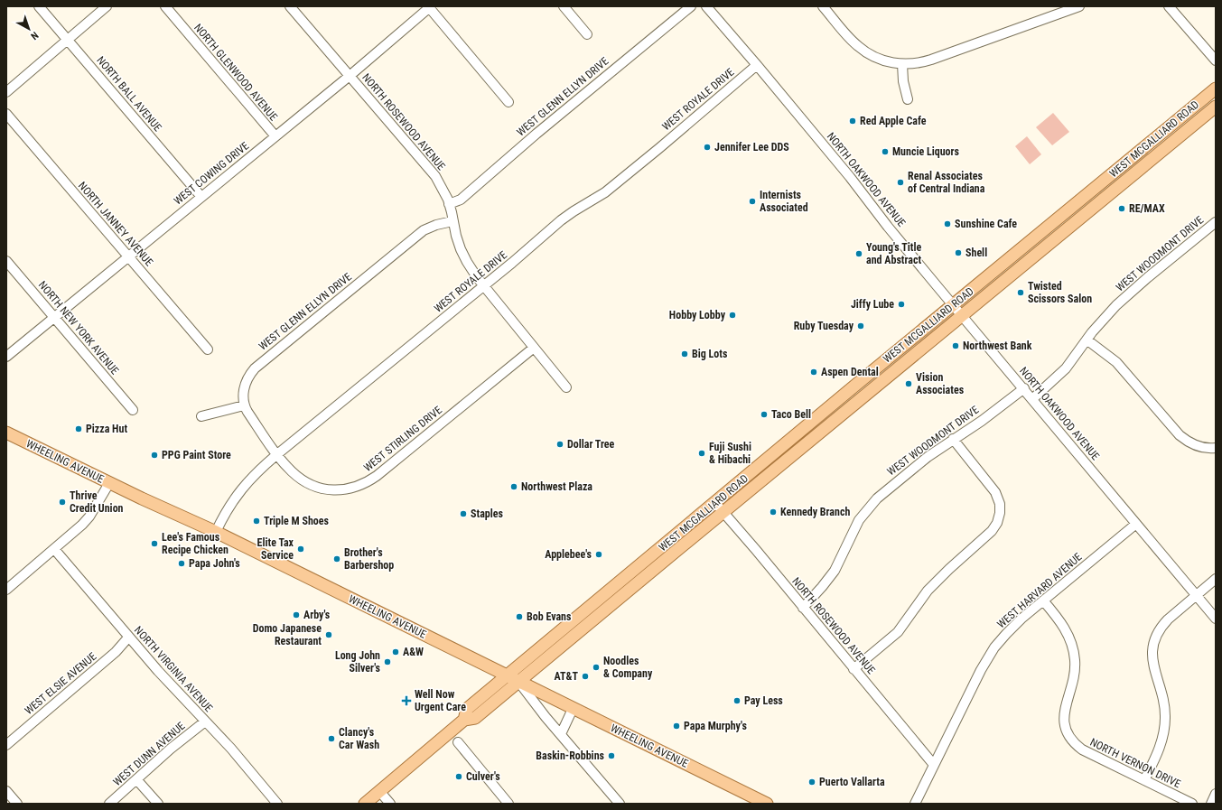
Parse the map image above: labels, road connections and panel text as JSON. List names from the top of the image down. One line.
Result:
{"streets":{"main road":["WEST MCGALLIARD ROAD","WHEELING AVENUE"],"street":["NORTH GLENWOOD AVENUE","NORTH BALL AVENUE","WEST GLENN ELLYN DRIVE","WEST ROYALE DRIVE","NORTH ROSEWOOD AVENUE","WEST COWING DRIVE","NORTH OAKWOOD AVENUE","NORTH JANNEY AVENUE","WEST WOODMONT DRIVE","NORTH NEW YORK AVENUE","WEST STIRLING DRIVE","WEST HARVARD AVENUE","NORTH VIRGINIA AVENUE","WEST ELSIE AVENUE","WEST DUNN AVENUE","NORTH VERNON DRIVE"]},"crossings":[["NORTH GLENWOOD AVENUE","WEST COWING DRIVE"],["NORTH BALL AVENUE","WEST COWING DRIVE"],["WEST GLENN ELLYN DRIVE","NORTH ROSEWOOD AVENUE"],["WEST ROYALE DRIVE","NORTH ROSEWOOD AVENUE"],["WEST ROYALE DRIVE","NORTH OAKWOOD AVENUE"],["WEST ROYALE DRIVE","WEST STIRLING DRIVE"],["WEST ROYALE DRIVE","WHEELING AVENUE"],["NORTH ROSEWOOD AVENUE","WEST MCGALLIARD ROAD"],["NORTH ROSEWOOD AVENUE","WEST COWING DRIVE"],["NORTH ROSEWOOD AVENUE","WEST WOODMONT DRIVE"],["NORTH ROSEWOOD AVENUE","WEST STIRLING DRIVE"],["NORTH ROSEWOOD AVENUE","WEST HARVARD AVENUE"],["WEST MCGALLIARD ROAD","NORTH OAKWOOD AVENUE"],["WEST MCGALLIARD ROAD","WHEELING AVENUE"],["WEST COWING DRIVE","NORTH JANNEY AVENUE"],["WEST COWING DRIVE","NORTH NEW YORK AVENUE"],["NORTH OAKWOOD AVENUE","WEST WOODMONT DRIVE"],["NORTH OAKWOOD AVENUE","WEST HARVARD AVENUE"],["WEST HARVARD AVENUE","NORTH VERNON DRIVE"],["NORTH VIRGINIA AVENUE","WEST ELSIE AVENUE"],["NORTH VIRGINIA AVENUE","WEST DUNN AVENUE"]],"places":{"other":["Red Apple Cafe","Jennifer Lee DDS","Muncie Liquors","Renal Associates of Central Indiana","Internists Associated","RE/MAX","Sunshine Cafe","Shell","Young's Title and Abstract","Twisted Scissors Salon","Jiffy Lube","Hobby Lobby","Ruby Tuesday","Northwest Bank","Big Lots","Aspen Dental","Vision Associates","Taco Bell","Pizza Hut","Dollar Tree","Fuji Sushi & Hibachi","PPG Paint Store","Northwest Plaza","Thrive Credit Union","Kennedy Branch","Staples","Triple M Shoes","Lee's Famous Recipe Chicken","Elite Tax Service","Applebee's","Brother's Barbershop","Papa John's","Arby's","Bob Evans","Domo Japanese Restaurant","A&W","Long John Silver's","Noodles & Company","AT&T","Pay Less","Papa Murphy's","Clancy's Car Wash","Baskin-Robbins","Culver's","Puerto Vallarta"],"health":["Well Now Urgent Care"]},"north":"bottom right"}
